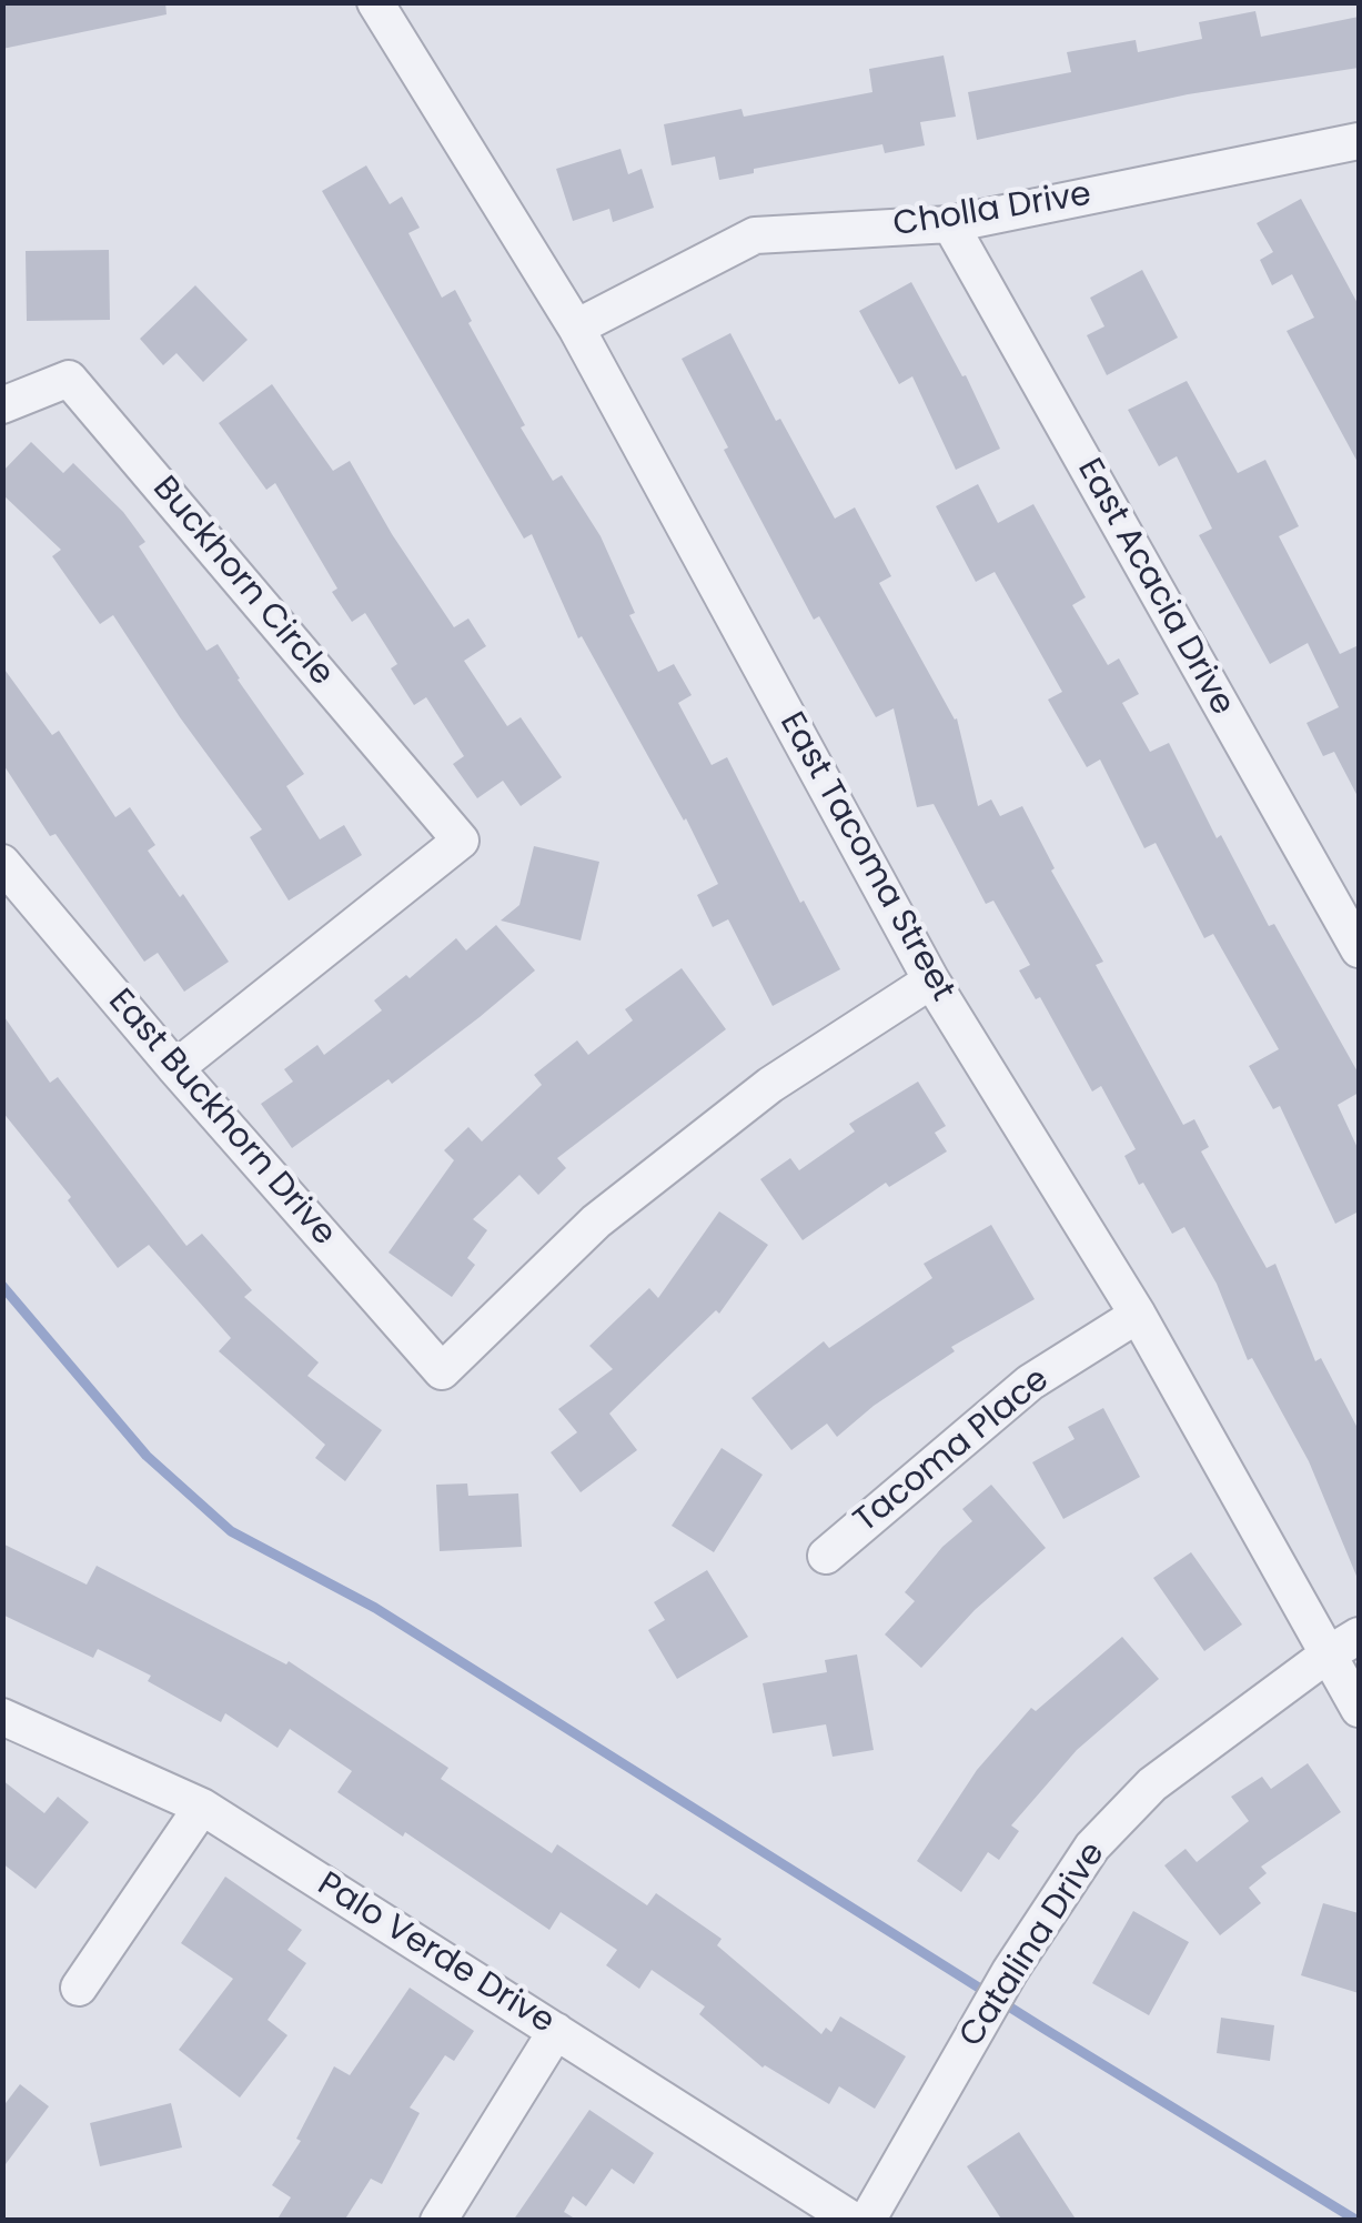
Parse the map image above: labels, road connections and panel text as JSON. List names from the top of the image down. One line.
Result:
{"streets":{"street":["Cholla Drive","Buckhorn Circle","East Acacia Drive","East Tacoma Street","East Buckhorn Drive","Tacoma Place","Catalina Drive","Palo Verde Drive"]},"crossings":[["Cholla Drive","East Acacia Drive"],["Cholla Drive","East Tacoma Street"],["Buckhorn Circle","East Buckhorn Drive"],["East Tacoma Street","East Buckhorn Drive"],["East Tacoma Street","Tacoma Place"],["East Tacoma Street","Catalina Drive"]]}
